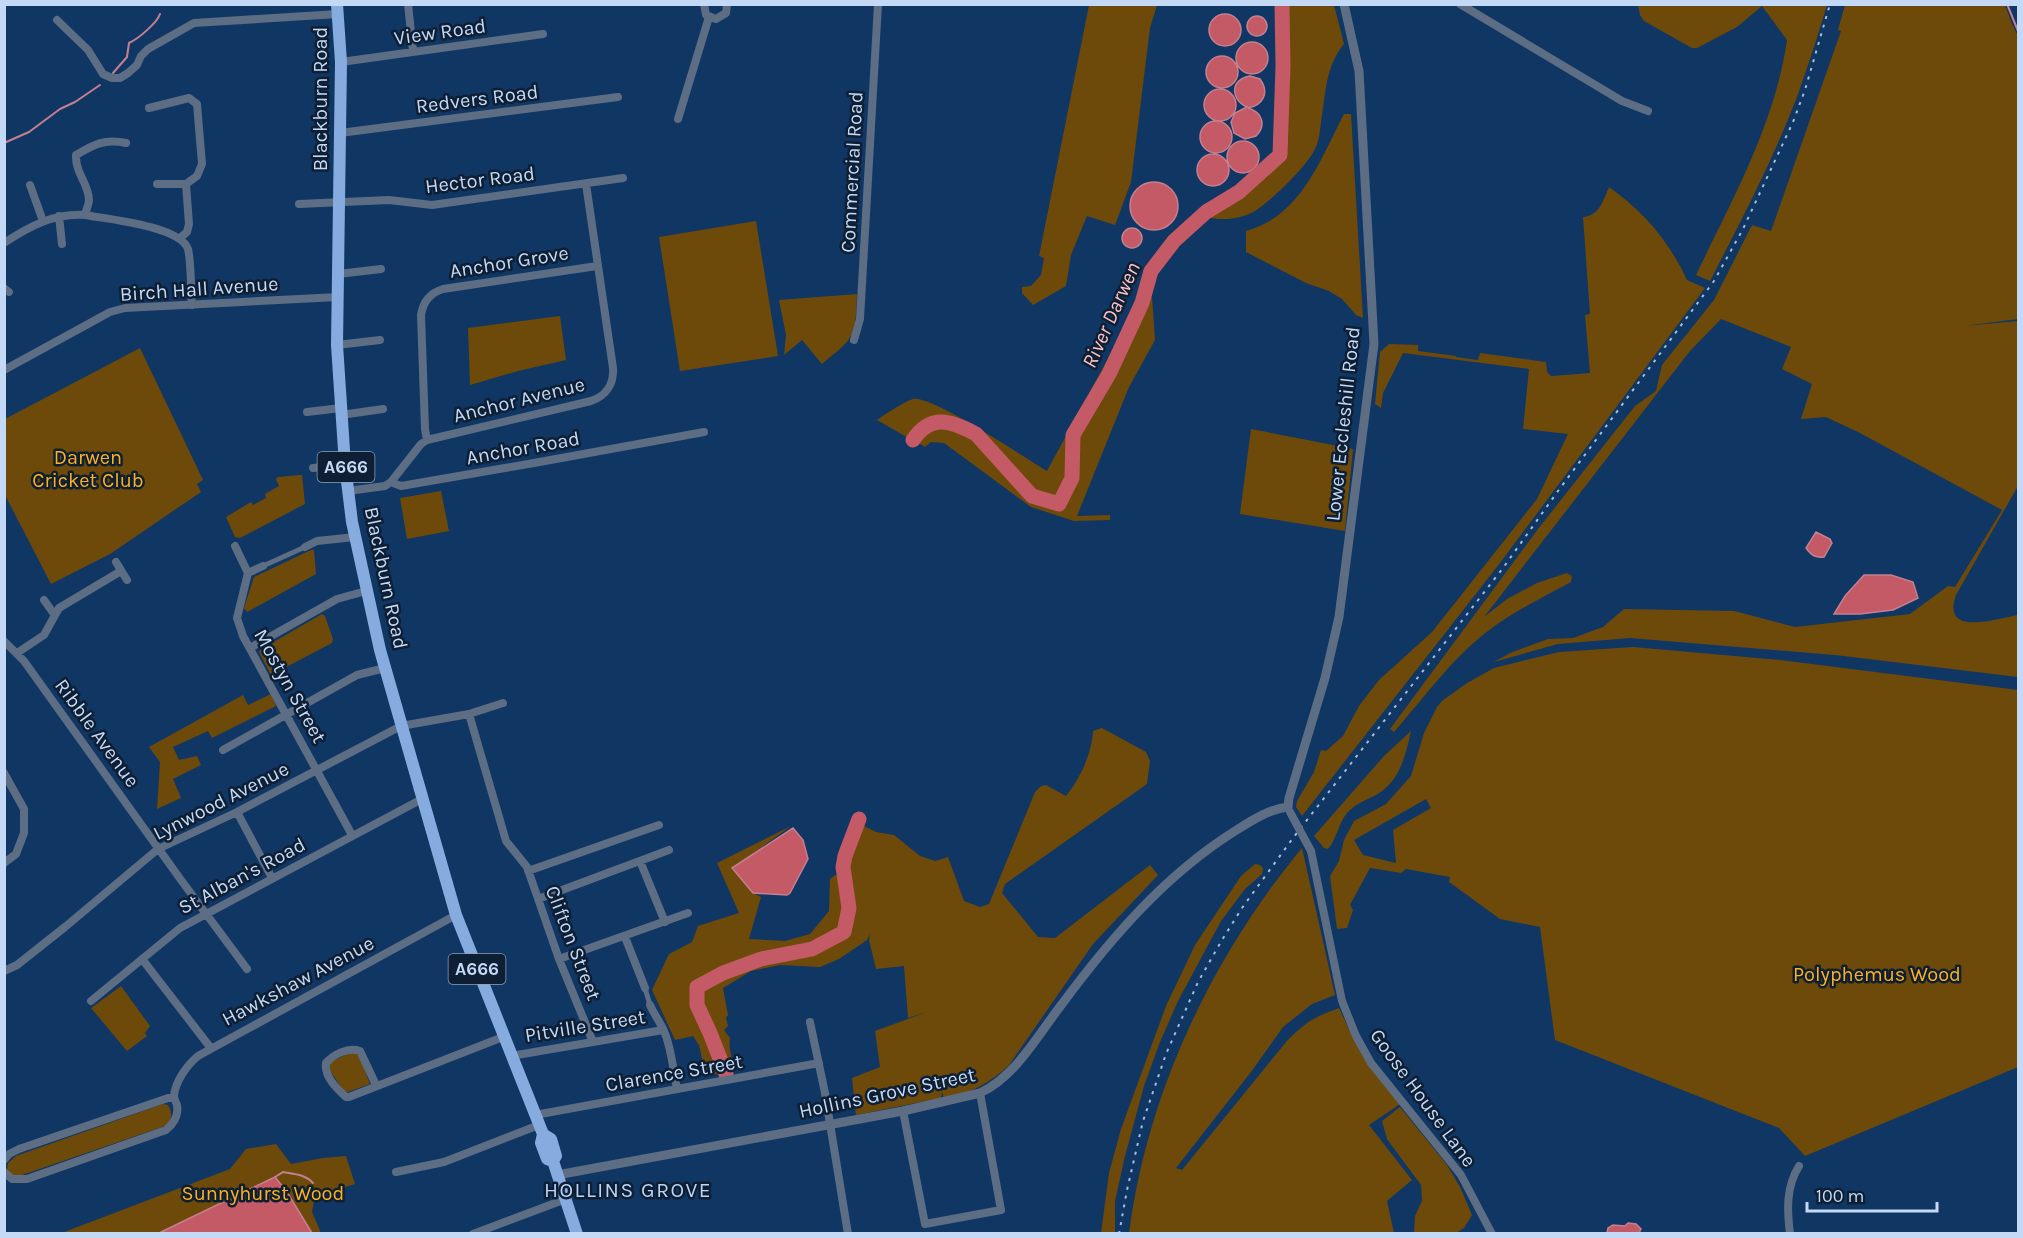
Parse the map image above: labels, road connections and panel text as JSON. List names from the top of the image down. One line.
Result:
{"streets":{"highway":["Blackburn Road","A666"],"street":["View Road","Redvers Road","Commercial Road","Hector Road","Anchor Grove","Birch Hall Avenue","Anchor Avenue","Lower Eccleshill Road","Anchor Road","Mostyn Street","Ribble Avenue","Lynwood Avenue","St Alban's Road","Clifton Street","Hawkshaw Avenue","Pitville Street","Clarence Street","Hollins Grove Street","Goose House Lane"]},"crossings":[["View Road","Blackburn Road"],["Blackburn Road","Redvers Road"],["Blackburn Road","Hector Road"],["Blackburn Road","Birch Hall Avenue"],["Blackburn Road","Anchor Road"],["Blackburn Road","Lynwood Avenue"],["Blackburn Road","St Alban's Road"],["Blackburn Road","Hawkshaw Avenue"],["Blackburn Road","Pitville Street"],["Blackburn Road","Clarence Street"],["Blackburn Road","Hollins Grove Street"],["Hector Road","Anchor Avenue"],["Anchor Grove","Anchor Avenue"],["Lower Eccleshill Road","Hollins Grove Street"],["Lower Eccleshill Road","Goose House Lane"],["Mostyn Street","Lynwood Avenue"],["Mostyn Street","St Alban's Road"],["Ribble Avenue","Lynwood Avenue"],["Ribble Avenue","St Alban's Road"],["Lynwood Avenue","Clifton Street"],["Clifton Street","Pitville Street"],["Pitville Street","Clarence Street"],["Hollins Grove Street","Goose House Lane"]],"districts":["HOLLINS GROVE"],"water":["River Darwen"],"parks":["Darwen Cricket Club","Polyphemus Wood","Sunnyhurst Wood"],"scale_bar":"100 m"}
